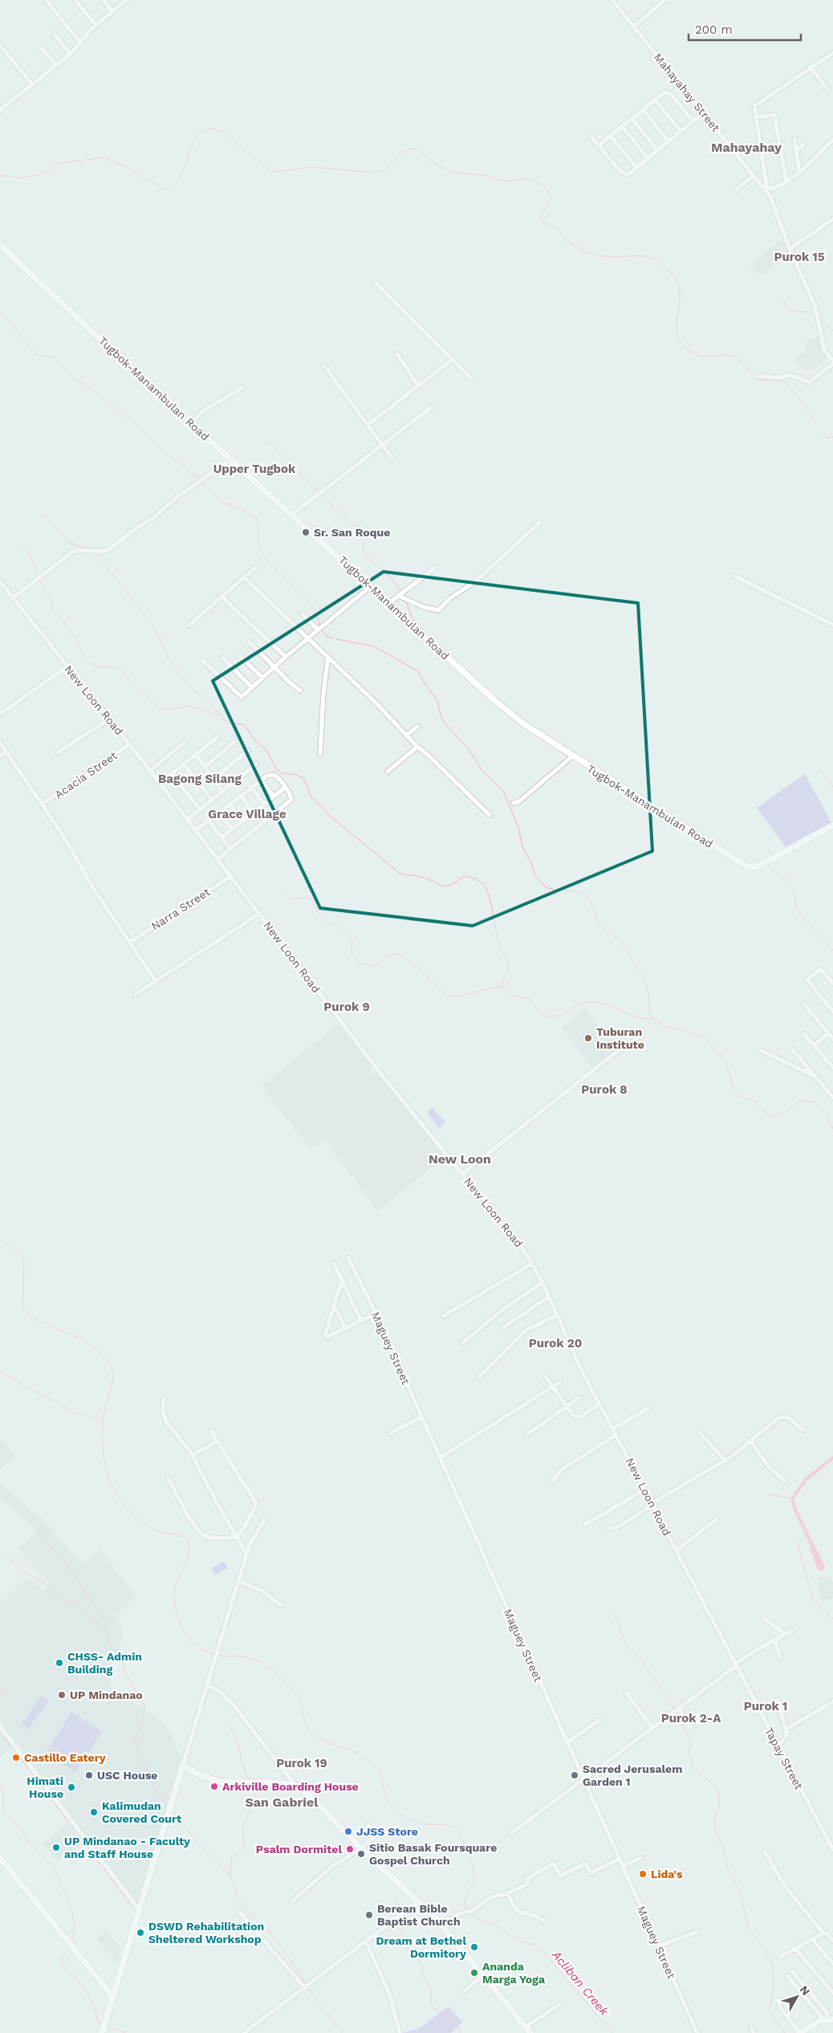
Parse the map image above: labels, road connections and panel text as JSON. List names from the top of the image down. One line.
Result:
{"streets":{"street":["Mahayahay Street","Tugbok-Manambulan Road","New Loon Road","Acacia Street","Narra Street","Maguey Street","Tapay Street"]},"crossings":[["New Loon Road","Acacia Street"],["New Loon Road","Narra Street"],["New Loon Road","Tapay Street"]],"districts":["Mahayahay","Purok 15","Upper Tugbok","Bagong Silang","Grace Village","Purok 9","Purok 8","New Loon","Purok 20","Purok 1","Purok 2-A","Purok 19","San Gabriel"],"water":["Acliban Creek"],"places":["Sr. San Roque","Tuburan Institute","CHSS- Admin Building","UP Mindanao","Castillo Eatery","USC House","Sacred Jerusalem Garden 1","Arkiville Boarding House","Himati House","Kalimudan Covered Court","JJSS Store","UP Mindanao - Faculty and Staff House","Psalm Dormitel","Sitio Basak Foursquare Gospel Church","Lida's","Berean Bible Baptist Church","DSWD Rehabilitation Sheltered Workshop","Dream at Bethel Dormitory","Ananda Marga Yoga"],"scale_bar":"200 m","north":"top right"}
